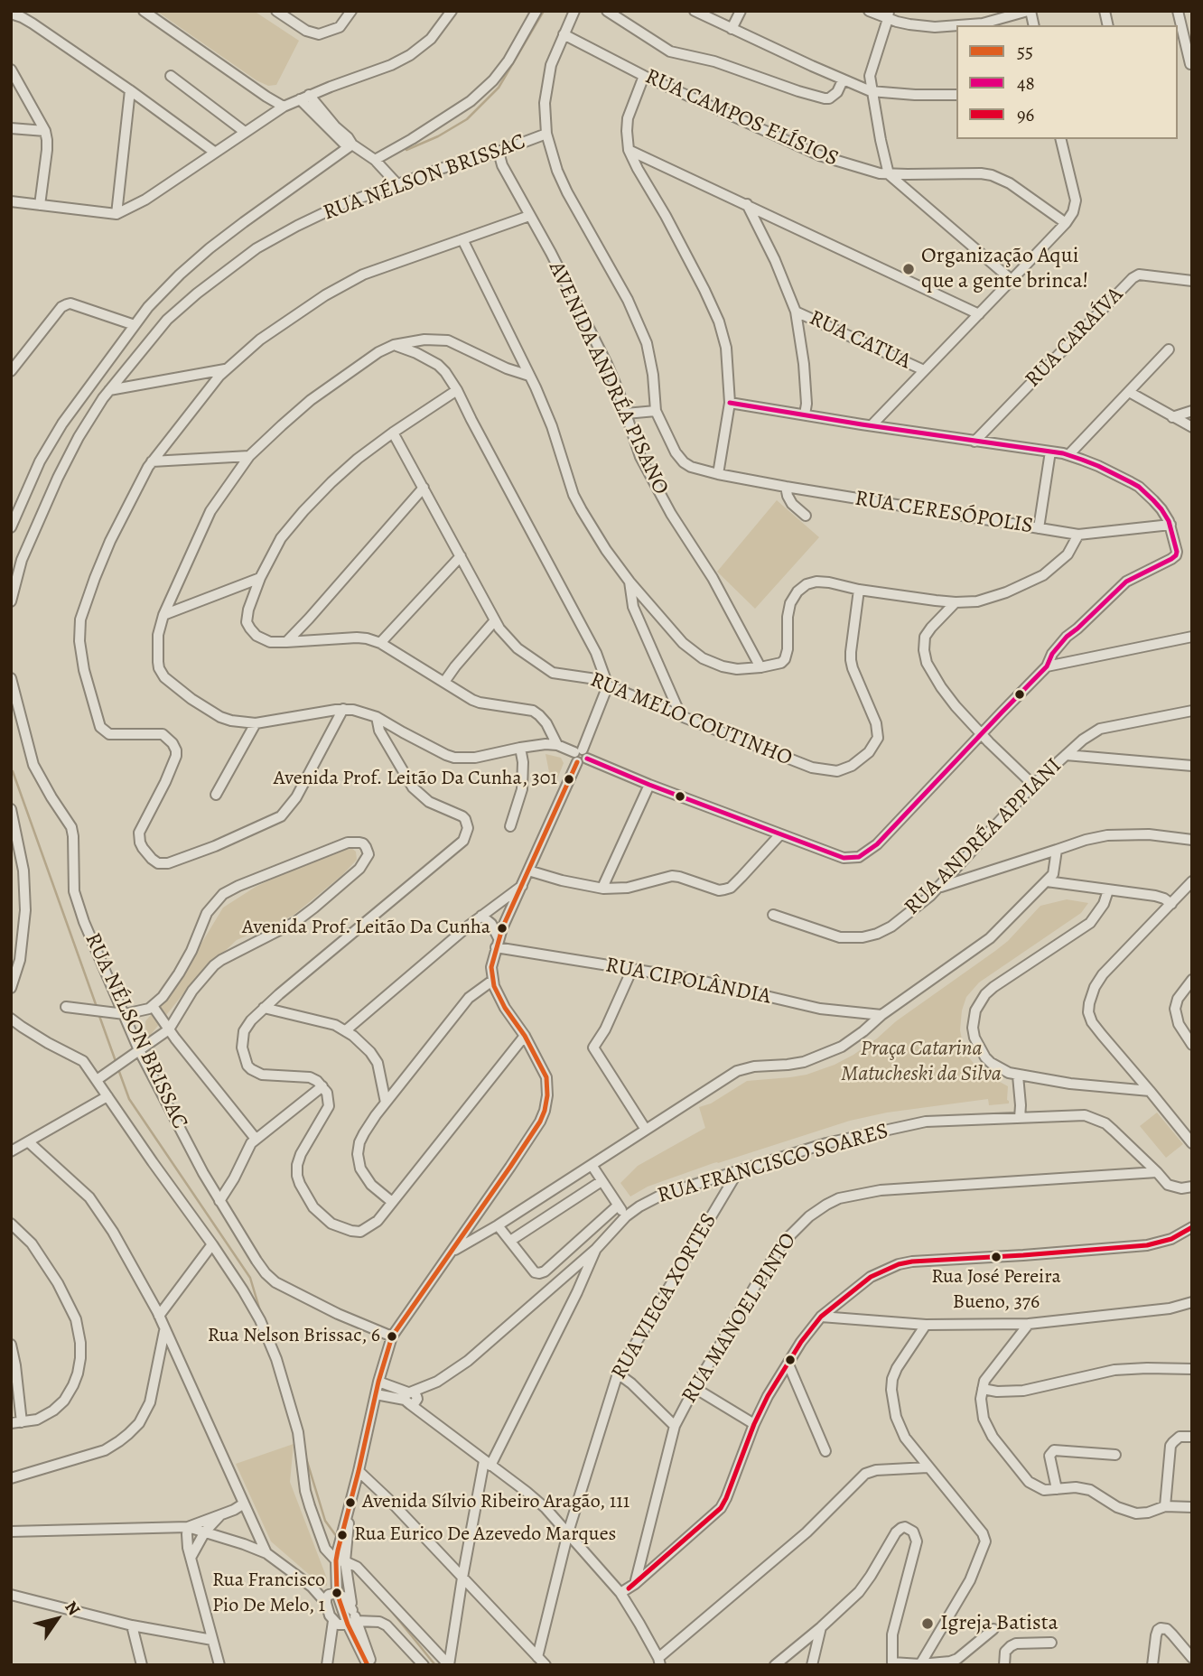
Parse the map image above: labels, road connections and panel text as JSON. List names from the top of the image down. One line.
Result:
{"streets":{"street":["RUA CAMPOS ELÍSIOS","RUA NÉLSON BRISSAC","RUA CARAÍVA","RUA CATUA","AVENIDA ANDRÉA PISANO","RUA CERESÓPOLIS","RUA MELO COUTINHO","RUA ANDRÉA APPIANI","RUA CIPOLÂNDIA","RUA FRANCISCO SOARES","RUA VIEGA XORTES","RUA MANOEL PINTO"]},"crossings":[["RUA NÉLSON BRISSAC","AVENIDA ANDRÉA PISANO"],["RUA FRANCISCO SOARES","RUA VIEGA XORTES"],["RUA FRANCISCO SOARES","RUA MANOEL PINTO"]],"parks":["Praça Catarina Matucheski da Silva"],"places":["Organização Aqui que a gente brinca!","Avenida Prof. Leitão Da Cunha, 301","Avenida Prof. Leitão Da Cunha","Rua José Pereira Bueno, 376","Rua Nelson Brissac, 6","Avenida Sílvio Ribeiro Aragão, 111","Rua Eurico De Azevedo Marques","Rua Francisco Pio De Melo, 1","Igreja Batista"],"lines":["transit line 48","transit line 55","transit line 96"],"legend":["55","48","96"],"north":"top right"}
